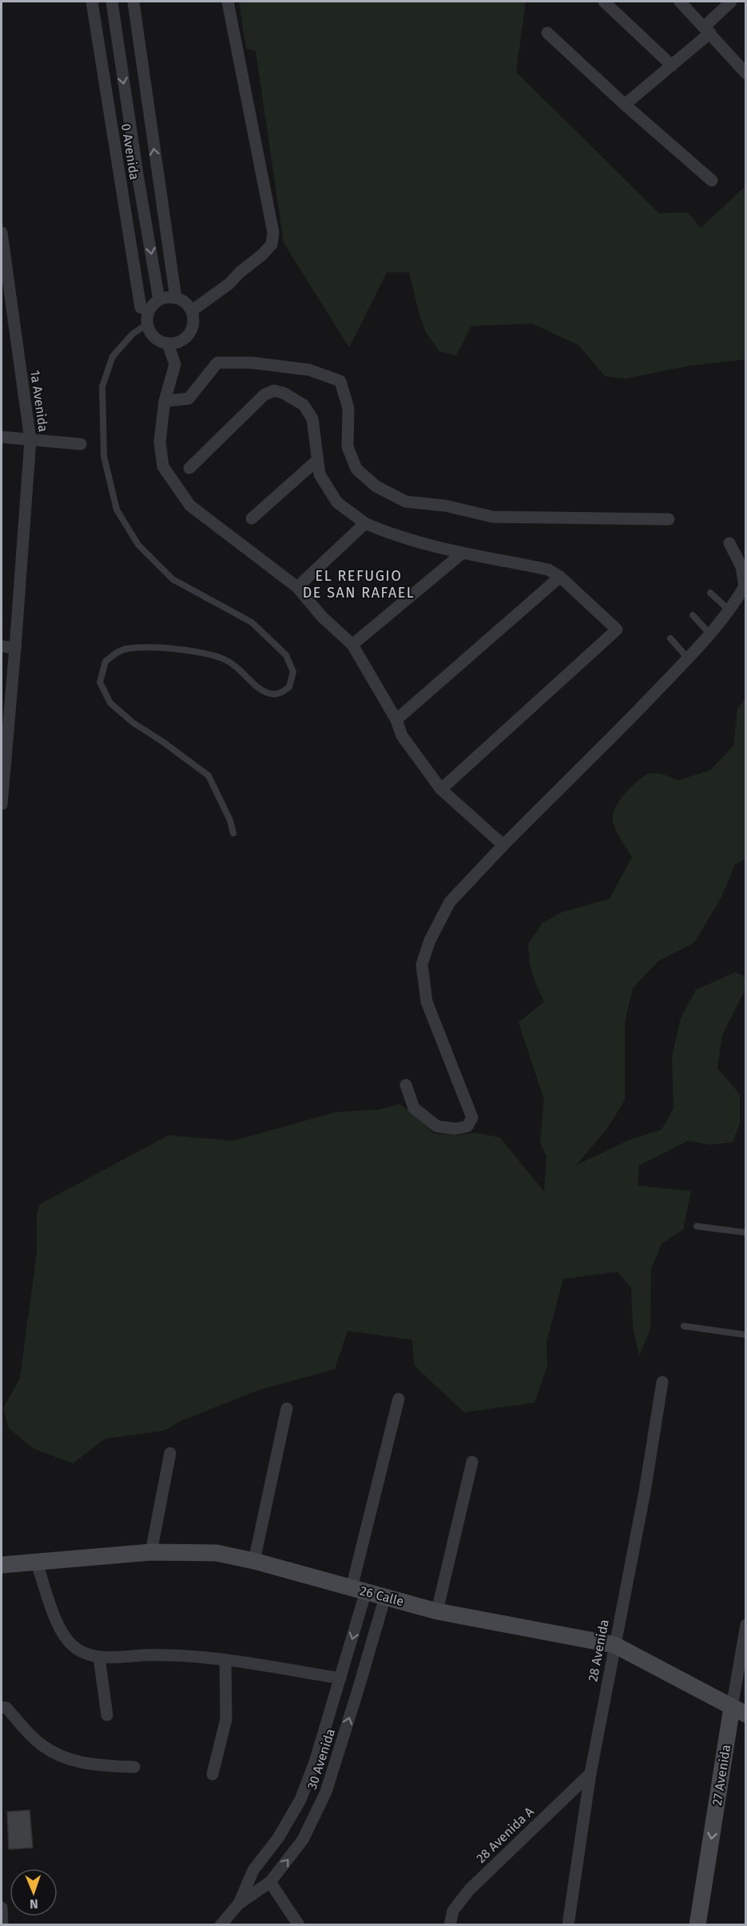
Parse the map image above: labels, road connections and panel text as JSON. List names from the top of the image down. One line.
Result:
{"streets":{"street":["0 Avenida","1a Avenida","26 Calle","28 Avenida","30 Avenida","27 Avenida","28 Avenida A"]},"crossings":[["26 Calle","28 Avenida"],["26 Calle","30 Avenida"],["26 Calle","27 Avenida"],["28 Avenida","28 Avenida A"]],"one_way":["27 Avenida"],"districts":["EL REFUGIO DE SAN RAFAEL"],"north":"bottom"}
